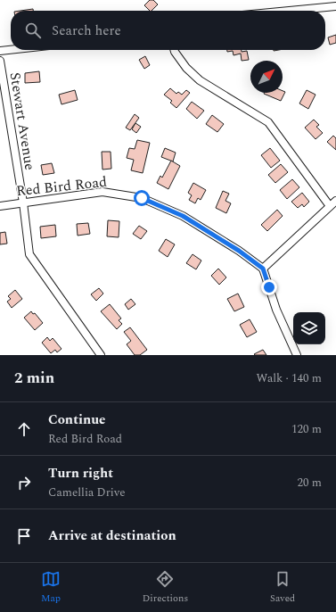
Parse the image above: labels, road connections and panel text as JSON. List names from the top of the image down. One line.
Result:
{"streets":{"street":["Stewart Avenue","Red Bird Road"]},"crossings":[["Stewart Avenue","Red Bird Road"]],"north":"top right","page":{"search":"Search here","heading":["2 min","Walk · 140 m"],"list":[["Continue","Red Bird Road","120 m"],["Turn right","Camellia Drive","20 m"],"Arrive at destination"],"nav":["Map","Directions","Saved"]}}
